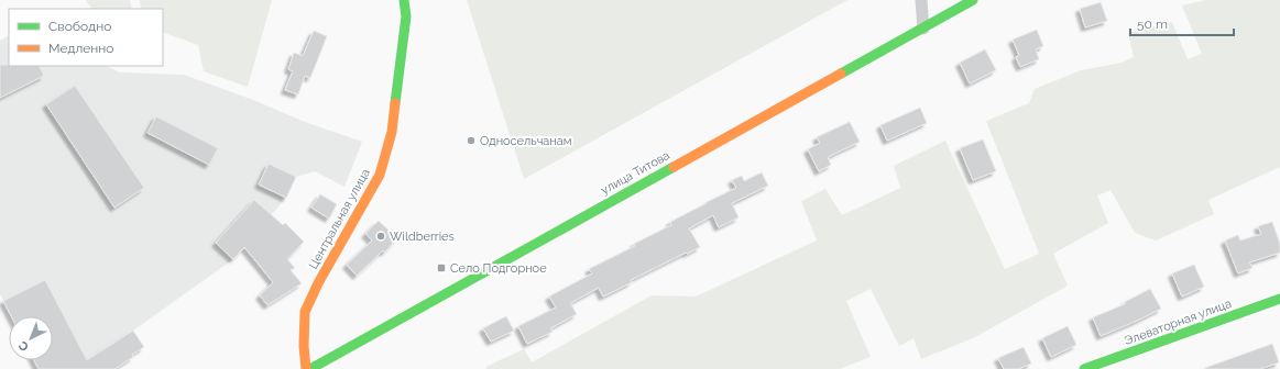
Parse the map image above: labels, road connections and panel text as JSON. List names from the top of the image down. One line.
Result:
{"streets":{"main road":["улица Титова","Центральная улица","Элеваторная улица"]},"places":{"other":["Односельчанам","Wildberries"],"transit":["Село Подгорное"]},"legend":["Свободно","Медленно"],"scale_bar":"50 m","north":"bottom left"}
